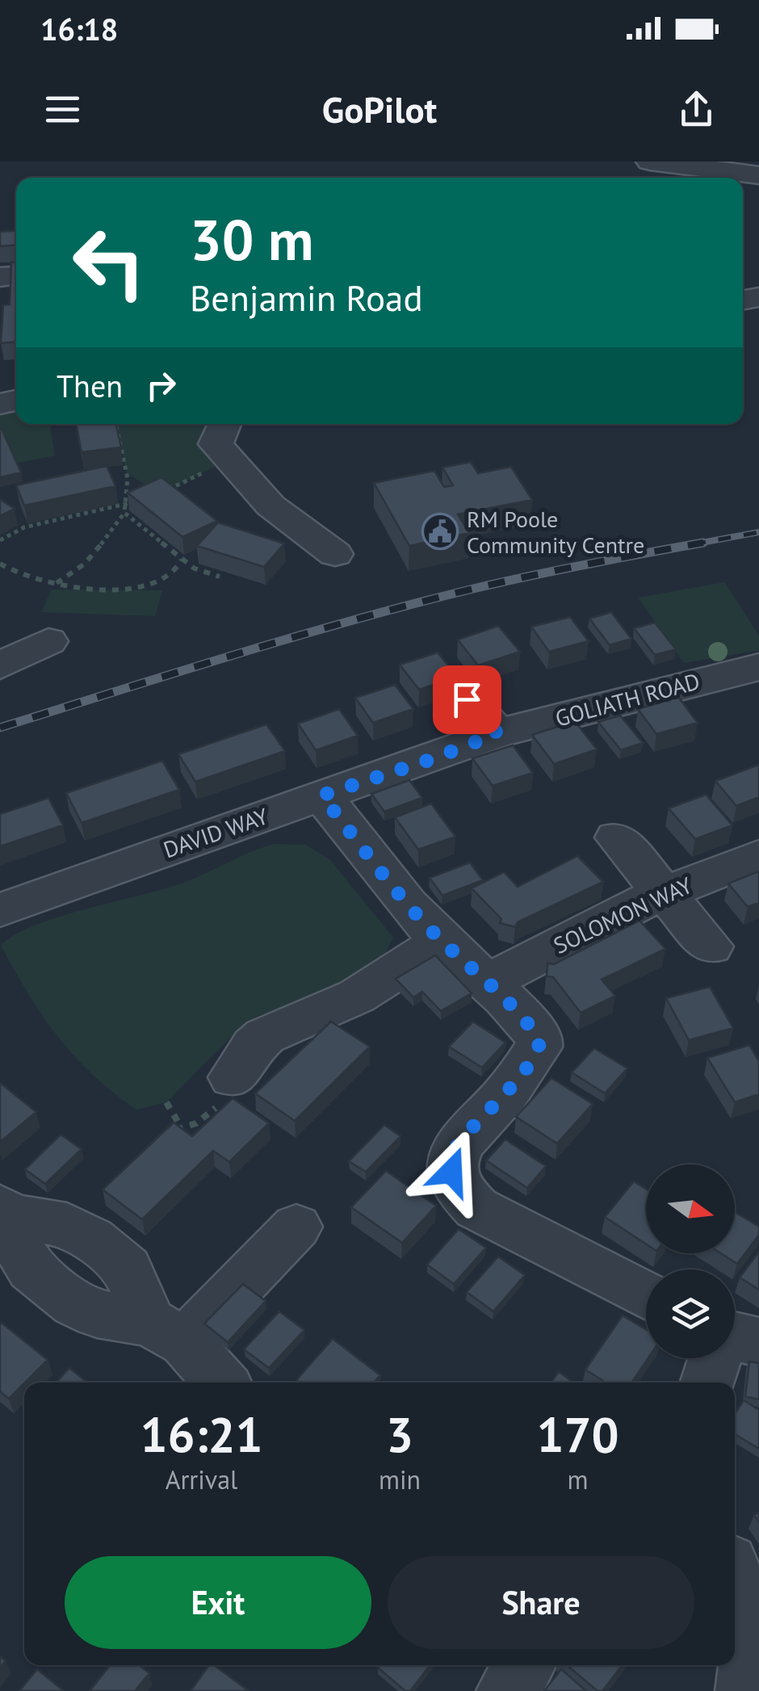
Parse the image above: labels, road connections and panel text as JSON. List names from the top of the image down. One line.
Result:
{"streets":{"street":["GOLIATH ROAD","DAVID WAY","SOLOMON WAY"]},"crossings":[["GOLIATH ROAD","DAVID WAY"]],"places":{"public building":["RM Poole Community Centre"]},"north":"right","page":{"status":"16:18","header":"GoPilot","turn":["30 m","Benjamin Road"],"then":"Then","eta":["16:21","Arrival","3","min","170","m"],"buttons":["Exit","Share"]}}
